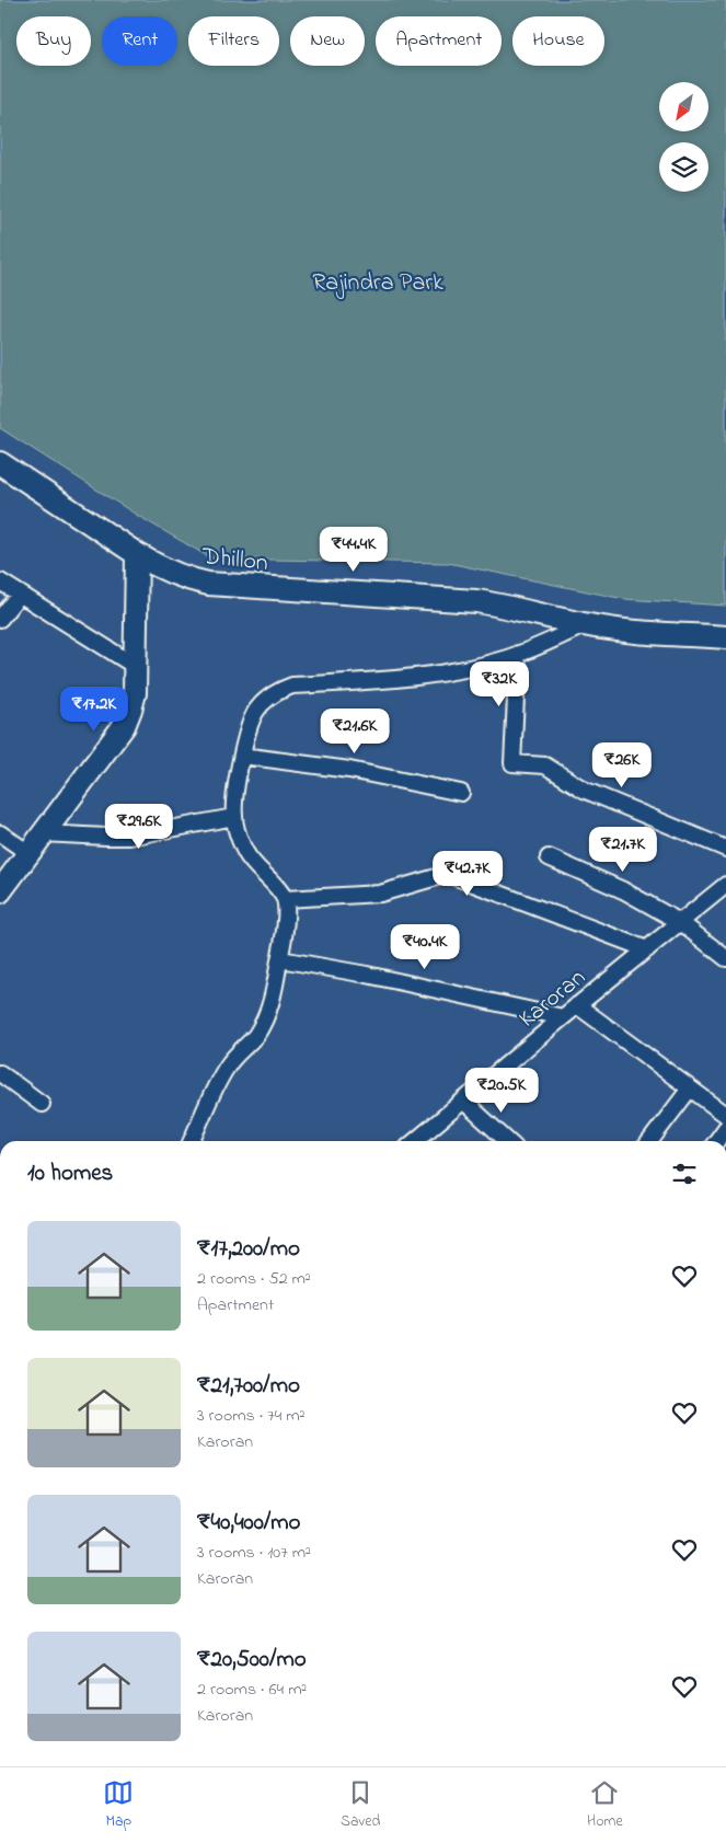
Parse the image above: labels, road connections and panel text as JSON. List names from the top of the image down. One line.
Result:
{"streets":{"street":["Dhillon","Karoran"]},"parks":["Rajindra Park"],"north":"bottom left","page":{"chip":["Buy","Rent","Filters","New","Apartment","House"],"price":["₹44.4K","₹32K","₹17.2K","₹21.6K","₹26K","₹29.6K","₹21.7K","₹42.7K","₹40.4K","₹20.5K"],"heading":"10 homes","list":[{"name":"₹17,200/mo","note":"2 rooms · 52 m² · Apartment"},{"name":"₹21,700/mo","note":"3 rooms · 74 m² · Karoran"},{"name":"₹40,400/mo","note":"3 rooms · 107 m² · Karoran"},{"name":"₹20,500/mo","note":"2 rooms · 64 m² · Karoran"}],"tabs":["Map","Saved","Home"]}}
